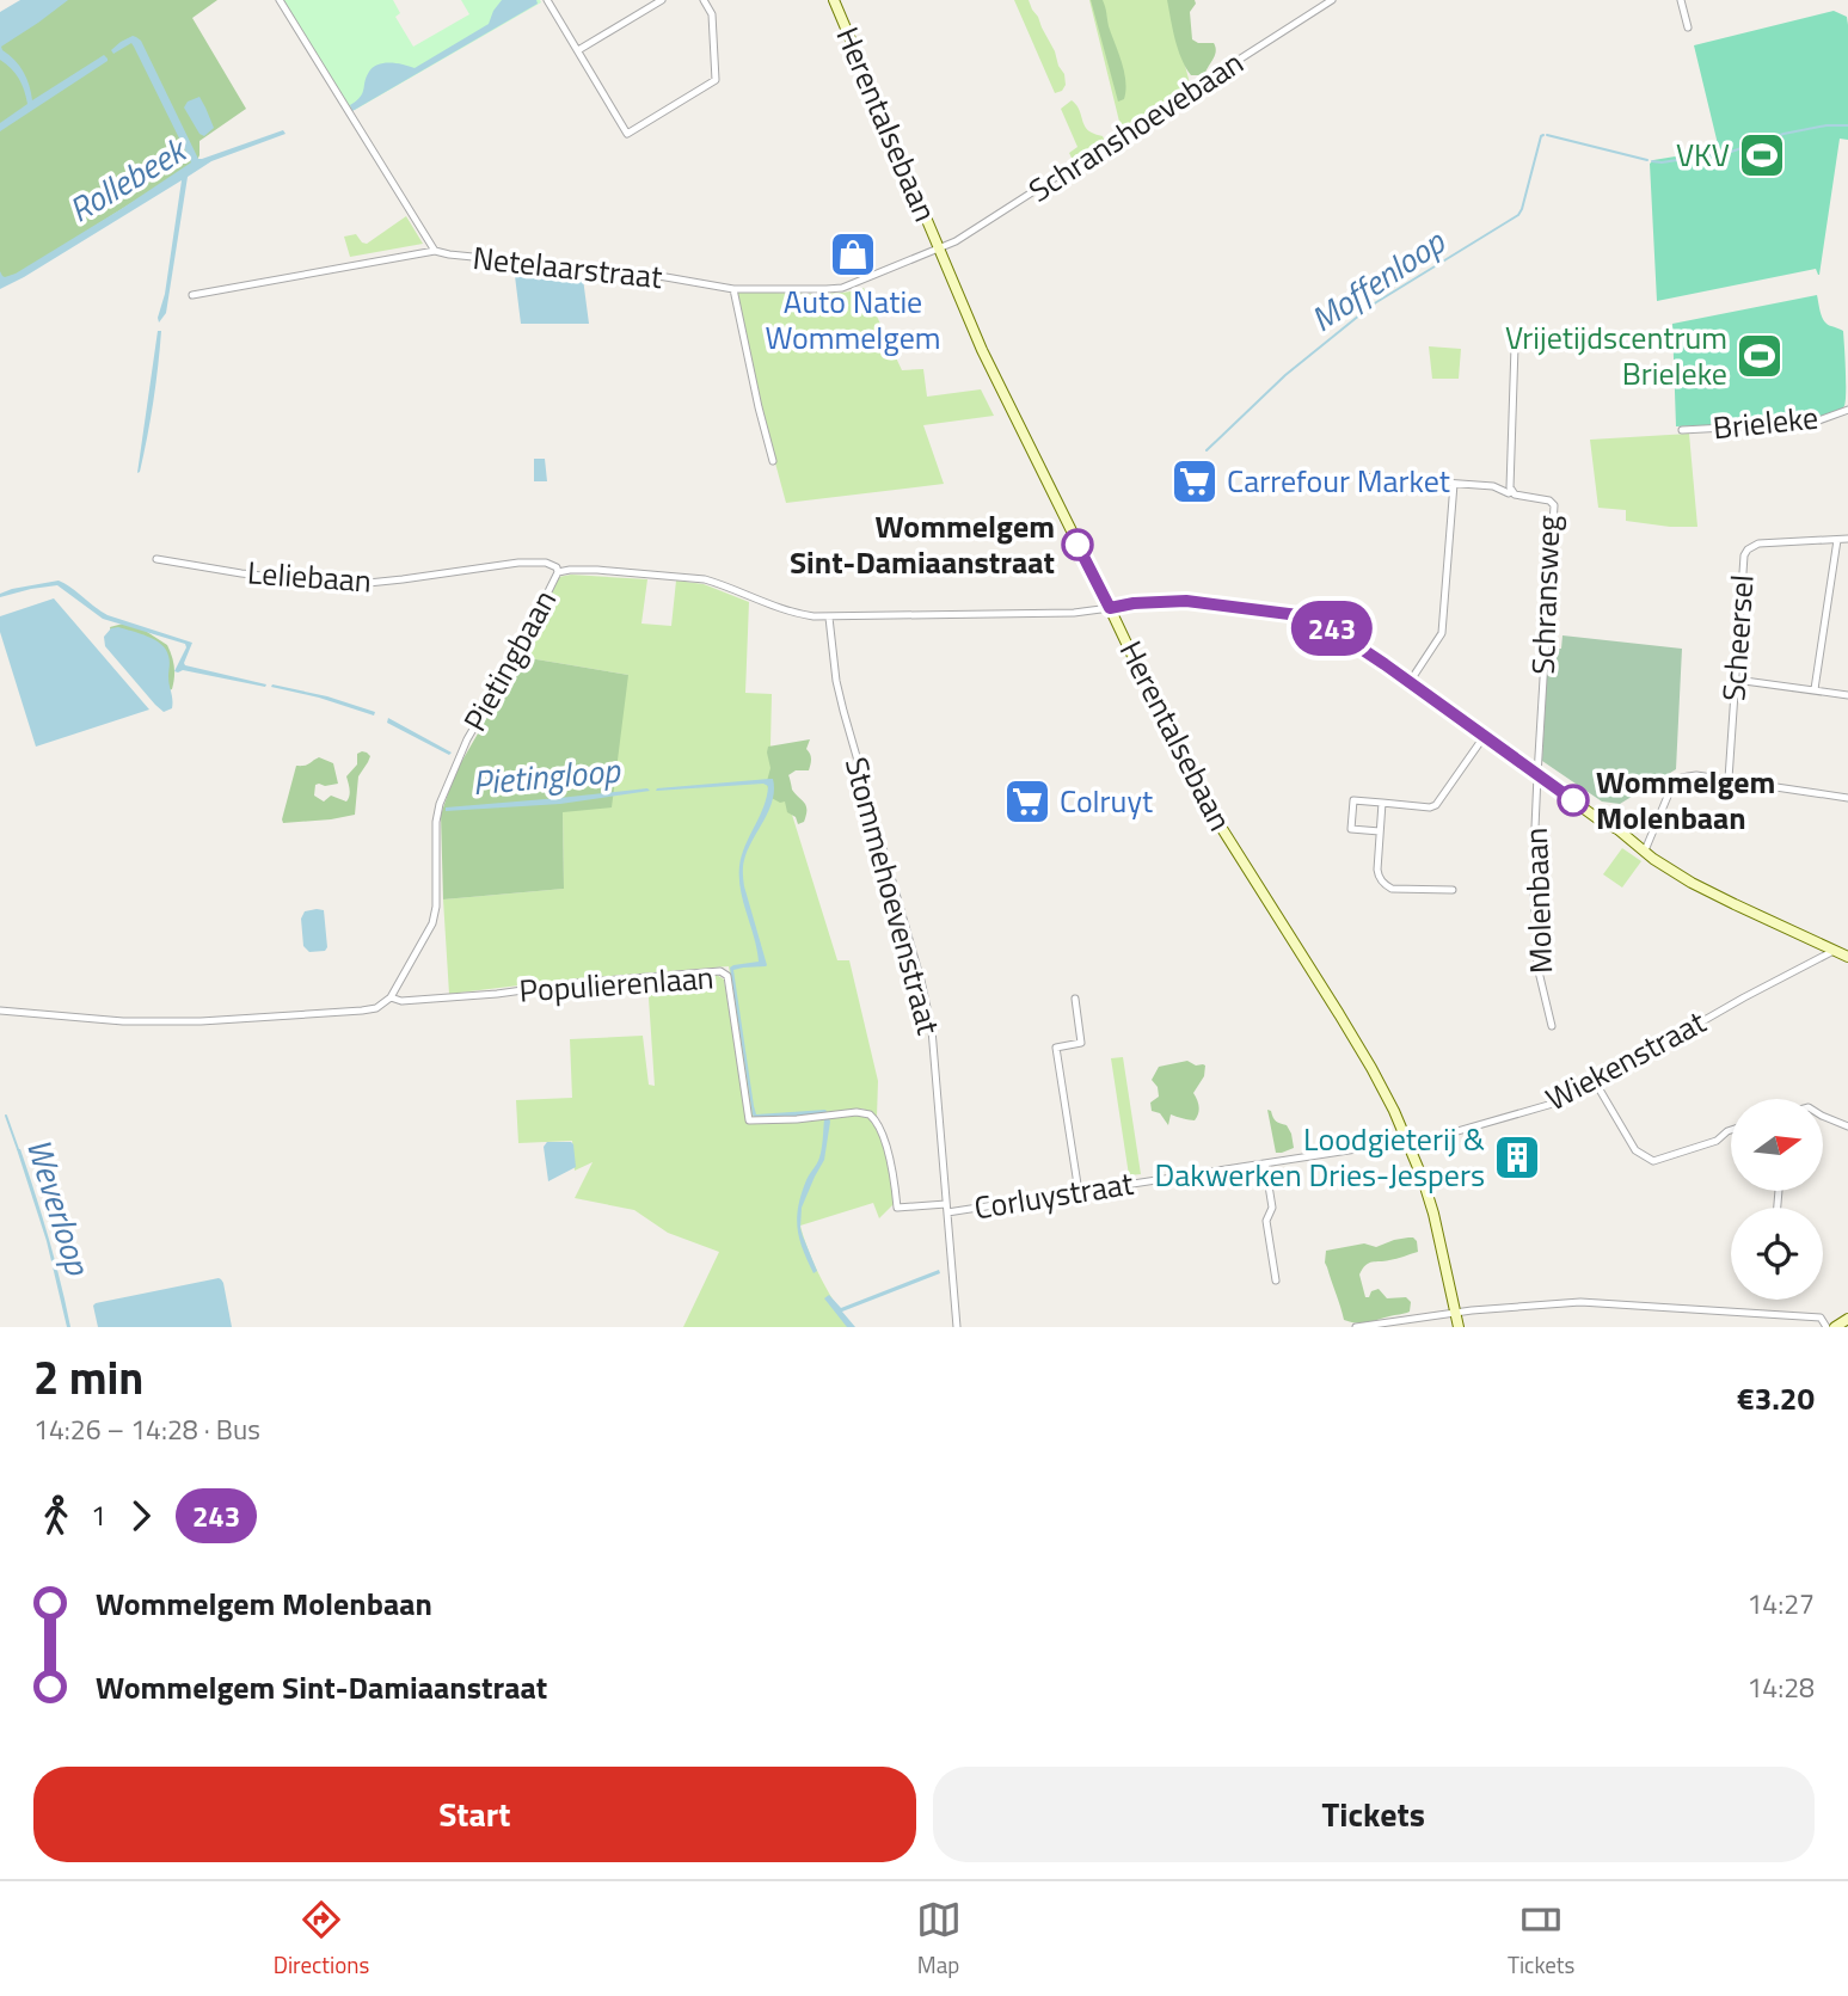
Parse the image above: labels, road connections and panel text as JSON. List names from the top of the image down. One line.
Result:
{"streets":{"main road":["Herentalsebaan"],"street":["Schranshoevebaan","Netelaarstraat","Brieleke","Leliebaan","Schransweg","Scheersel","Pietingbaan","Stommehoevenstraat","Molenbaan","Populierenlaan","Wiekenstraat","Corluystraat"]},"crossings":[["Herentalsebaan","Schranshoevebaan"],["Herentalsebaan","Netelaarstraat"],["Herentalsebaan","Pietingbaan"],["Herentalsebaan","Wiekenstraat"],["Herentalsebaan","Corluystraat"],["Schranshoevebaan","Netelaarstraat"],["Leliebaan","Pietingbaan"],["Schransweg","Molenbaan"],["Pietingbaan","Stommehoevenstraat"],["Pietingbaan","Populierenlaan"],["Stommehoevenstraat","Populierenlaan"],["Stommehoevenstraat","Corluystraat"],["Wiekenstraat","Corluystraat"]],"water":["Rollebeek","Moffenloop","Pietingloop","Weverloop"],"places":{"sports":["VKV","Vrijetijdscentrum Brieleke"],"shop":["Auto Natie Wommelgem"],"supermarket":["Carrefour Market","Colruyt"],"other":["Wommelgem Sint-Damiaanstraat","Wommelgem Molenbaan"],"building":["Loodgieterij & Dakwerken Dries-Jespers"]},"lines":["bus line 243"],"north":"right","page":{"on_map":"243","heading":["2 min","14:26 – 14:28 · Bus","€3.20"],"legs":["1","243"],"list":[{"name":"Wommelgem Molenbaan","value":"14:27"},{"name":"Wommelgem Sint-Damiaanstraat","value":"14:28"}],"buttons":["Start","Tickets"],"tabs":["Directions","Map","Tickets"]}}
